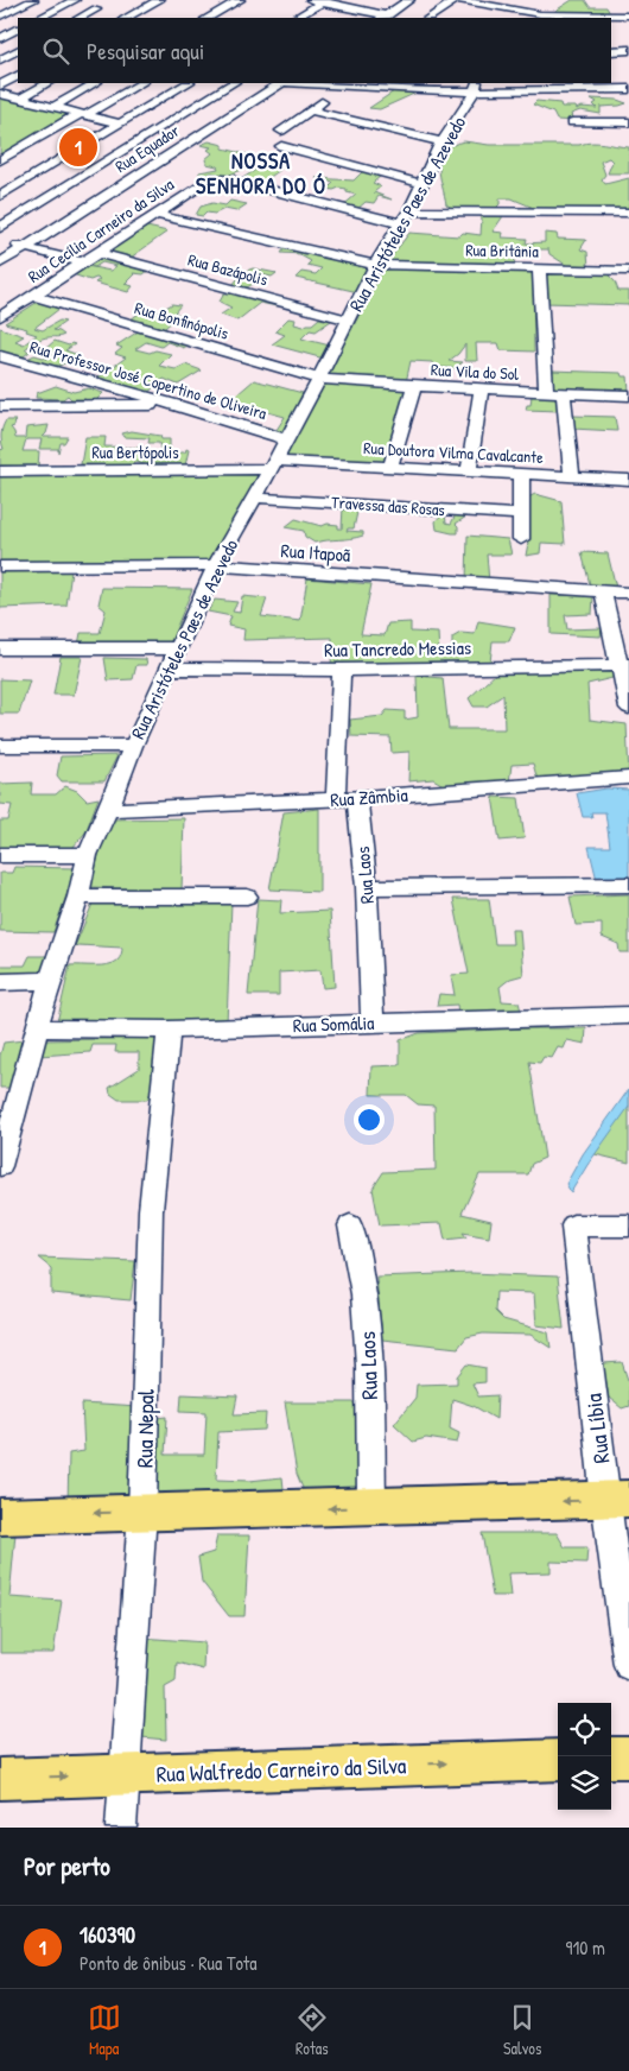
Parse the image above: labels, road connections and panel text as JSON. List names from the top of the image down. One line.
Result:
{"streets":{"main road":["Rua Walfredo Carneiro da Silva"],"street":["Rua Equador","Rua Aristóteles Paes de Azevedo","Rua Cecília Carneiro da Silva","Rua Britânia","Rua Bazápolis","Rua Bonfinópolis","Rua Vila do Sol","Rua Professor José Copertino de Oliveira","Rua Bertópolis","Rua Doutora Vilma Cavalcante","Travessa das Rosas","Rua Itapoã","Rua Tancredo Messias","Rua Zâmbia","Rua Laos","Rua Somália","Rua Nepal","Rua Líbia"]},"crossings":[["Rua Aristóteles Paes de Azevedo","Rua Cecília Carneiro da Silva"],["Rua Aristóteles Paes de Azevedo","Rua Britânia"],["Rua Aristóteles Paes de Azevedo","Rua Bazápolis"],["Rua Aristóteles Paes de Azevedo","Rua Bonfinópolis"],["Rua Aristóteles Paes de Azevedo","Rua Vila do Sol"],["Rua Aristóteles Paes de Azevedo","Rua Professor José Copertino de Oliveira"],["Rua Aristóteles Paes de Azevedo","Rua Bertópolis"],["Rua Aristóteles Paes de Azevedo","Rua Doutora Vilma Cavalcante"],["Rua Aristóteles Paes de Azevedo","Travessa das Rosas"],["Rua Aristóteles Paes de Azevedo","Rua Itapoã"],["Rua Aristóteles Paes de Azevedo","Rua Tancredo Messias"],["Rua Aristóteles Paes de Azevedo","Rua Zâmbia"],["Rua Aristóteles Paes de Azevedo","Rua Somália"],["Rua Cecília Carneiro da Silva","Rua Britânia"],["Rua Cecília Carneiro da Silva","Rua Bazápolis"],["Rua Cecília Carneiro da Silva","Rua Bonfinópolis"],["Rua Bonfinópolis","Rua Vila do Sol"],["Rua Bertópolis","Rua Doutora Vilma Cavalcante"],["Rua Zâmbia","Rua Laos"],["Rua Laos","Rua Somália"],["Rua Somália","Rua Nepal"],["Rua Nepal","Rua Walfredo Carneiro da Silva"]],"one_way":["Rua Walfredo Carneiro da Silva"],"districts":["NOSSA SENHORA DO Ó"],"page":{"search":"Pesquisar aqui","pins":"1","heading":"Por perto","list":[{"mark":"1","name":"160390","note":"Ponto de ônibus · Rua Tota","value":"910 m"}],"nav":["Mapa","Rotas","Salvos"]}}
